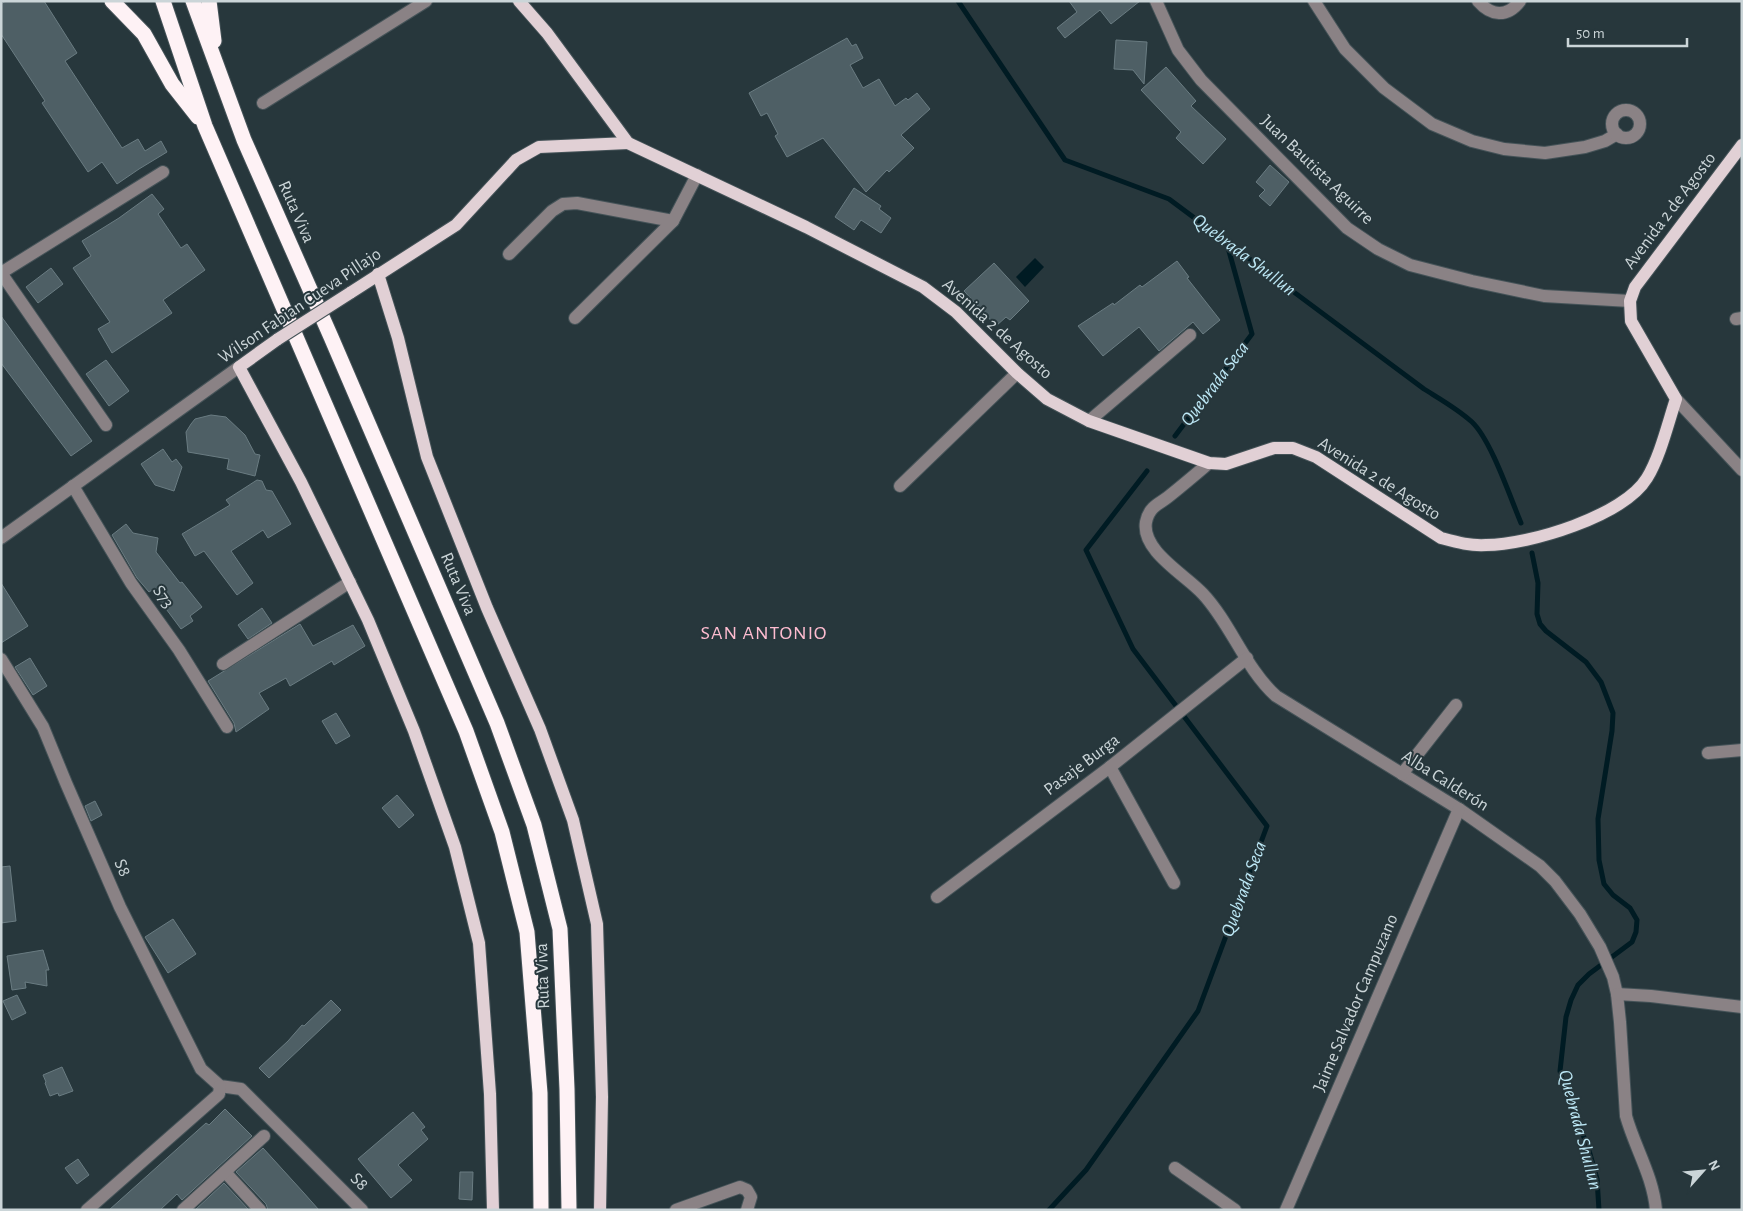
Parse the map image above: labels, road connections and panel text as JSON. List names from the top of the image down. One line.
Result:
{"streets":{"highway":["Ruta Viva"],"main road":["Avenida 2 de Agosto","Wilson Fabian Cueva Pillajo"],"street":["Juan Bautista Aguirre","S73","Pasaje Burga","Alba Calderón","S8","Jaime Salvador Campuzano"]},"crossings":[["Juan Bautista Aguirre","Avenida 2 de Agosto"],["Avenida 2 de Agosto","Wilson Fabian Cueva Pillajo"],["Avenida 2 de Agosto","Alba Calderón"],["Ruta Viva","Wilson Fabian Cueva Pillajo"],["Wilson Fabian Cueva Pillajo","S73"],["Pasaje Burga","Alba Calderón"],["Alba Calderón","Jaime Salvador Campuzano"]],"districts":["SAN ANTONIO"],"water":["Quebrada Shullun","Quebrada Seca"],"scale_bar":"50 m","north":"top right"}
